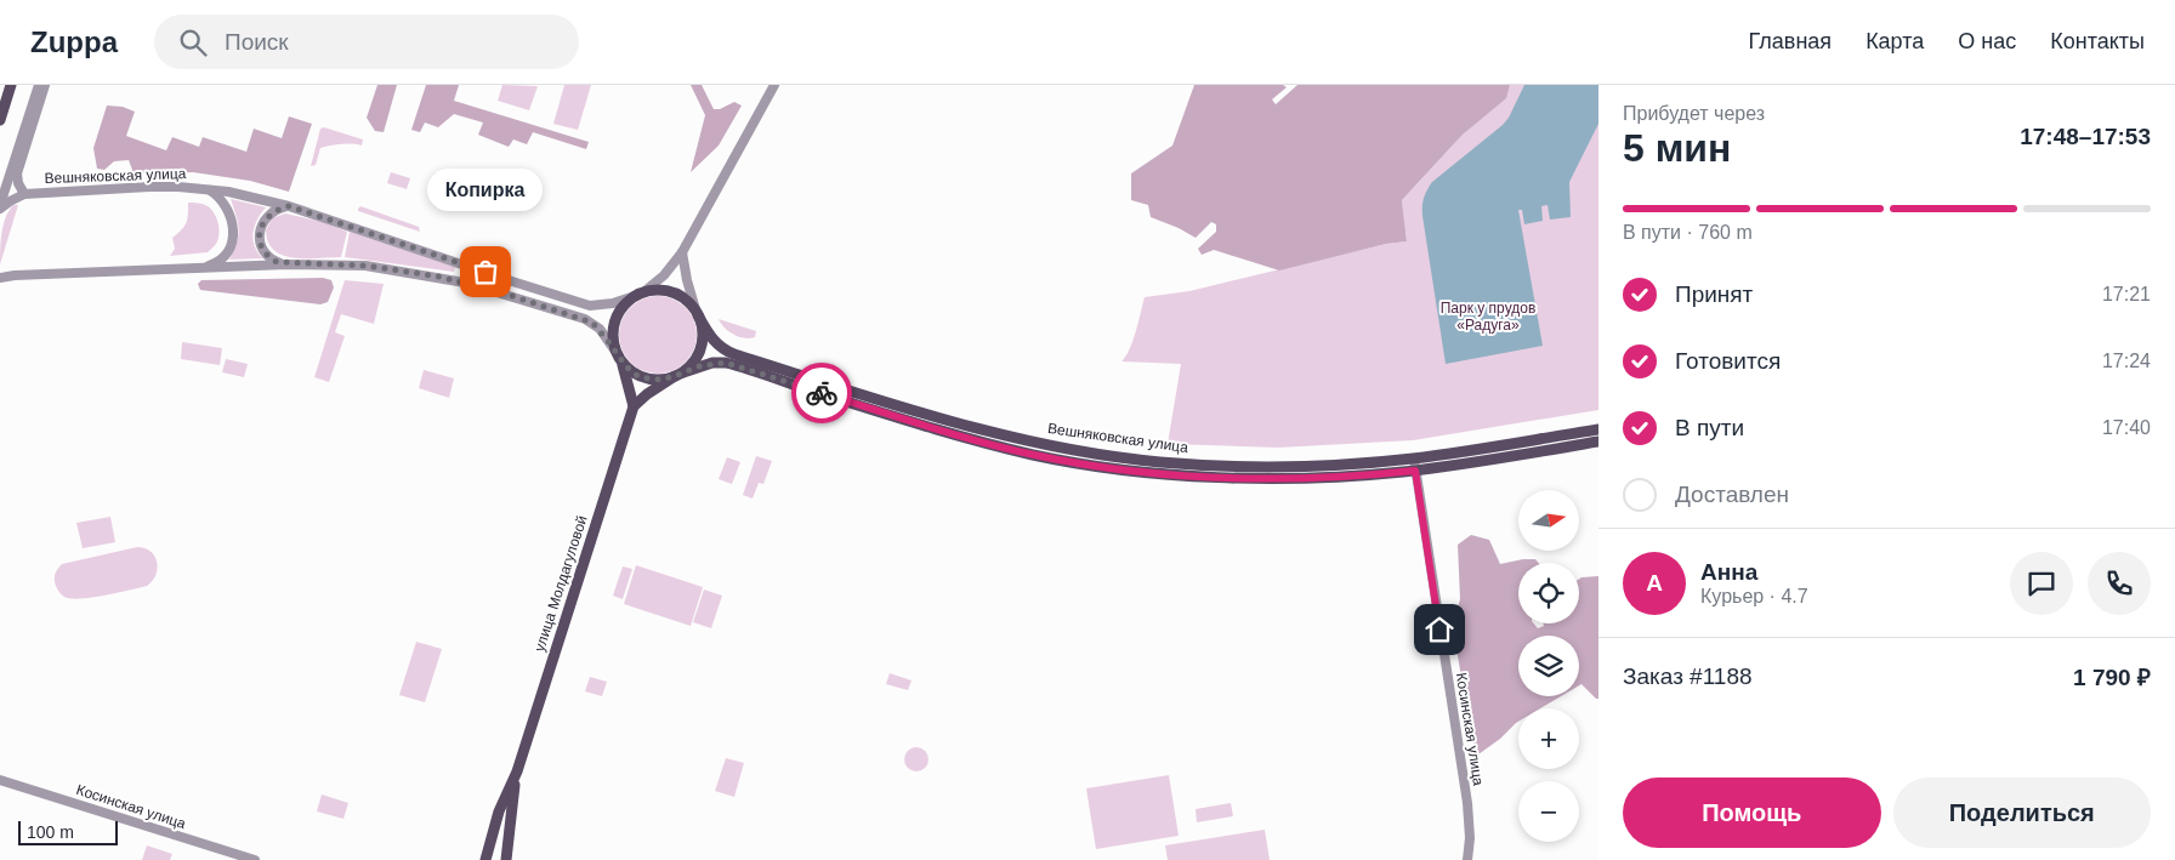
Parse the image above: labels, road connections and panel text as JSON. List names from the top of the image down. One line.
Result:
{"streets":{"main road":["Вешняковская улица","улица Молдагуловой"],"street":["Косинская улица"]},"crossings":[["Вешняковская улица","Косинская улица"]],"parks":["Парк у прудов «Радуга»"],"places":["Копирка"],"scale_bar":"100 m","north":"right","page":{"header":"Zuppa","search":"Поиск","nav":["Главная","Карта","О нас","Контакты"],"heading":["5 мин","Прибудет через","17:48–17:53"],"panel":["Анна","Курьер · 4.7","Заказ #1188","1 790 ₽"],"bubble":"Копирка","bar":"В пути · 760 m","list":[["Принят","17:21"],["Готовится","17:24"],["В пути","17:40"],"Доставлен"],"map_buttons":["+","−"],"round":"А","buttons":["Помощь","Поделиться"],"scale":"100 m"}}
